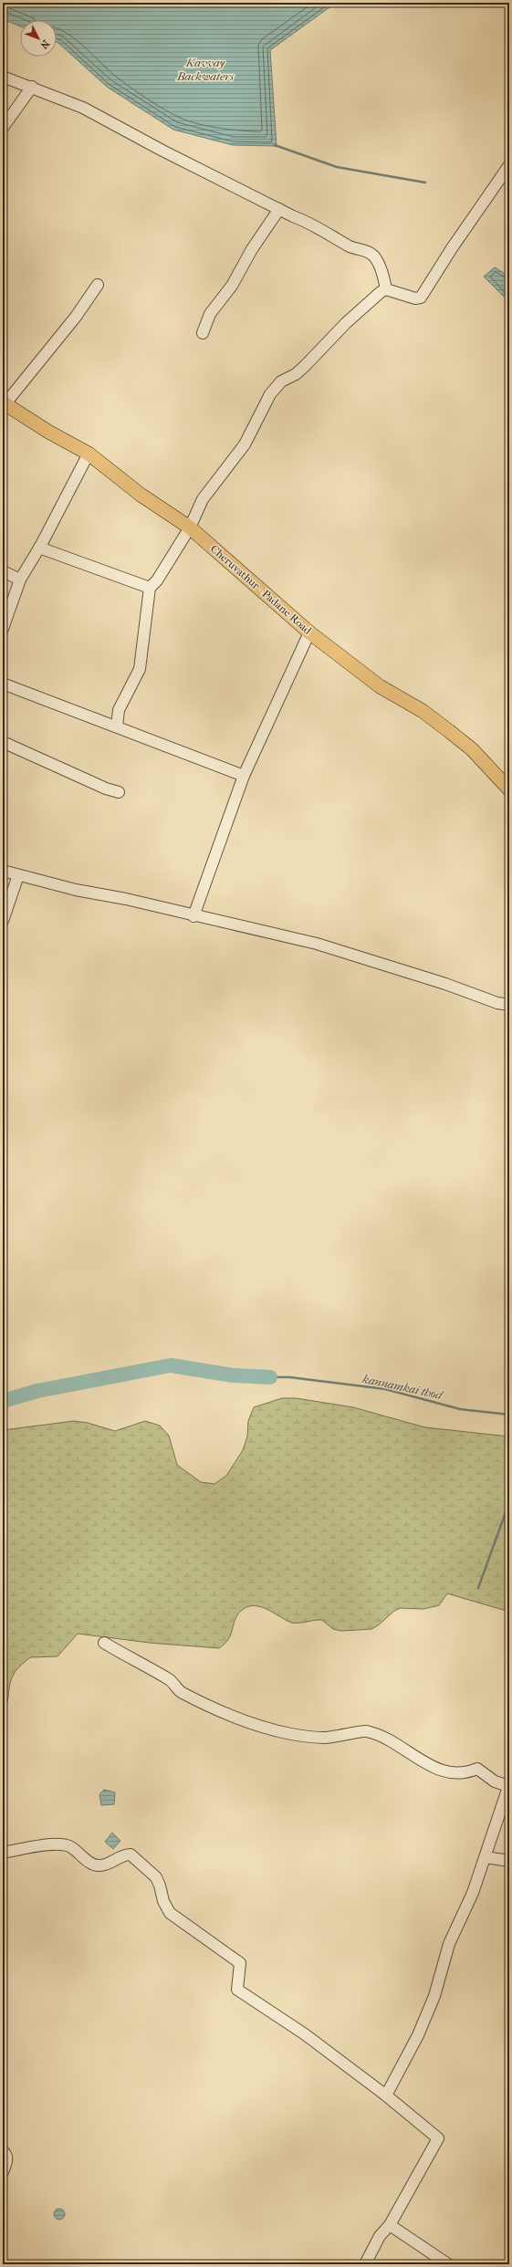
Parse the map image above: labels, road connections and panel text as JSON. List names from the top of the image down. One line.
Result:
{"streets":{"main road":["Cheruvathur - Padane Road"]},"water":["Kavvay Backwaters","kannamkai thod"],"north":"bottom right"}
